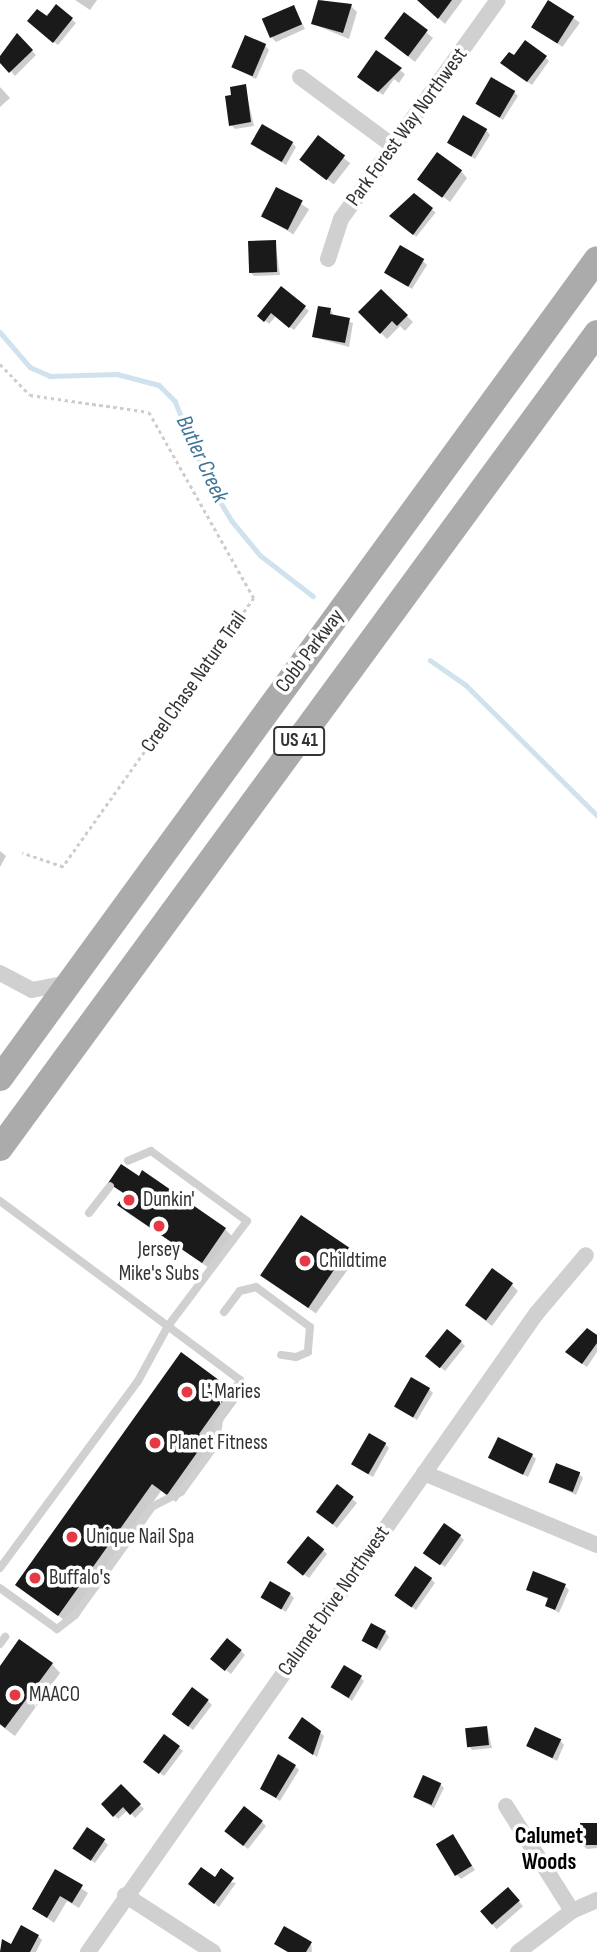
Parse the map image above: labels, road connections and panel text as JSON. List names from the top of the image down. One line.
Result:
{"streets":{"main road":["Cobb Parkway","US 41"],"street":["Park Forest Way Northwest","Calumet Drive Northwest"],"path":["Creel Chase Nature Trail"]},"districts":["Calumet Woods"],"water":["Butler Creek"],"places":["Dunkin'","Jersey Mike's Subs","Childtime","L' Maries","Planet Fitness","Unique Nail Spa","Buffalo's","MAACO"]}
